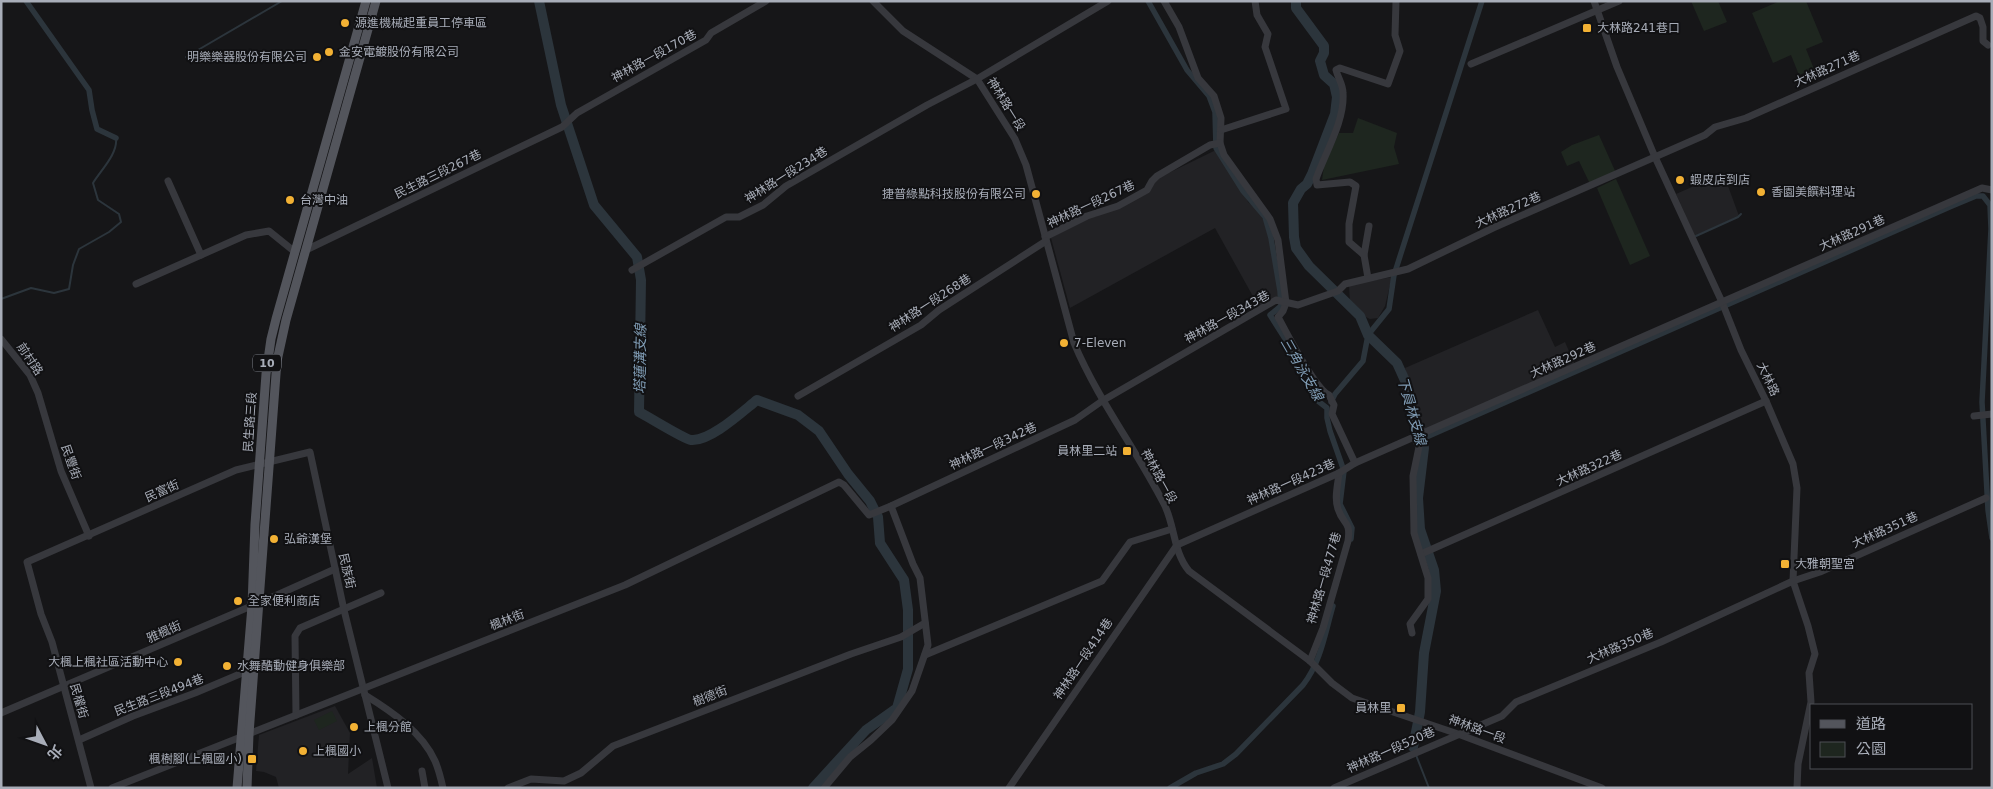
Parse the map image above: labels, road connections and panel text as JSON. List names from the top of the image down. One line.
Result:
{"streets":{"main road":["10","民生路三段"],"street":["神林路一段170巷","大林路271巷","神林路一段","民生路三段267巷","神林路一段234巷","神林路一段267巷","大林路272巷","大林路291巷","神林路一段268巷","神林路一段343巷","前村路","大林路292巷","大林路","神林路一段342巷","民豐街","大林路322巷","神林路一段423巷","民富街","大林路351巷","民族街","神林路一段477巷","楓林街","雅楓街","大林路350巷","神林路一段414巷","民生路三段494巷","樹德街","民權街","神林路一段520巷"]},"crossings":[["神林路一段170巷","民生路三段267巷"],["大林路271巷","大林路272巷"],["大林路271巷","大林路"],["神林路一段","神林路一段234巷"],["神林路一段","神林路一段267巷"],["神林路一段","神林路一段268巷"],["神林路一段","神林路一段343巷"],["神林路一段","神林路一段342巷"],["神林路一段","神林路一段423巷"],["神林路一段","神林路一段477巷"],["神林路一段","大林路350巷"],["神林路一段","神林路一段414巷"],["神林路一段","神林路一段520巷"],["民生路三段267巷","民生路三段"],["神林路一段267巷","神林路一段268巷"],["大林路272巷","神林路一段343巷"],["大林路272巷","大林路"],["大林路291巷","大林路292巷"],["大林路291巷","大林路"],["神林路一段343巷","神林路一段342巷"],["前村路","民豐街"],["大林路292巷","大林路"],["大林路292巷","神林路一段423巷"],["10","民生路三段"],["10","楓林街"],["大林路","大林路322巷"],["大林路","大林路351巷"],["大林路","大林路350巷"],["民生路三段","民富街"],["民生路三段","楓林街"],["民生路三段","雅楓街"],["民生路三段","民生路三段494巷"],["神林路一段342巷","楓林街"],["民豐街","民富街"],["神林路一段423巷","神林路一段477巷"],["神林路一段423巷","神林路一段414巷"],["民富街","民族街"],["民富街","民權街"],["大林路351巷","大林路350巷"],["民族街","楓林街"],["民族街","雅楓街"],["雅楓街","民權街"],["大林路350巷","神林路一段520巷"],["民生路三段494巷","民權街"]],"water":["塔蓮溝支線","三角泳支線","下員林支線"],"places":{"other":["源進機械起重員工停車區","金安電鍍股份有限公司","明樂樂器股份有限公司","蝦皮店到店","香園美饌料理站","捷普綠點科技股份有限公司","台灣中油","7-Eleven","弘爺漢堡","全家便利商店","大楓上楓社區活動中心","水舞酷動健身俱樂部","上楓分館","上楓國小"],"transit":["大林路241巷口","員林里二站","大雅朝聖宮","員林里","楓樹腳(上楓國小)"]},"legend":["道路","公園"],"north":"bottom right"}
